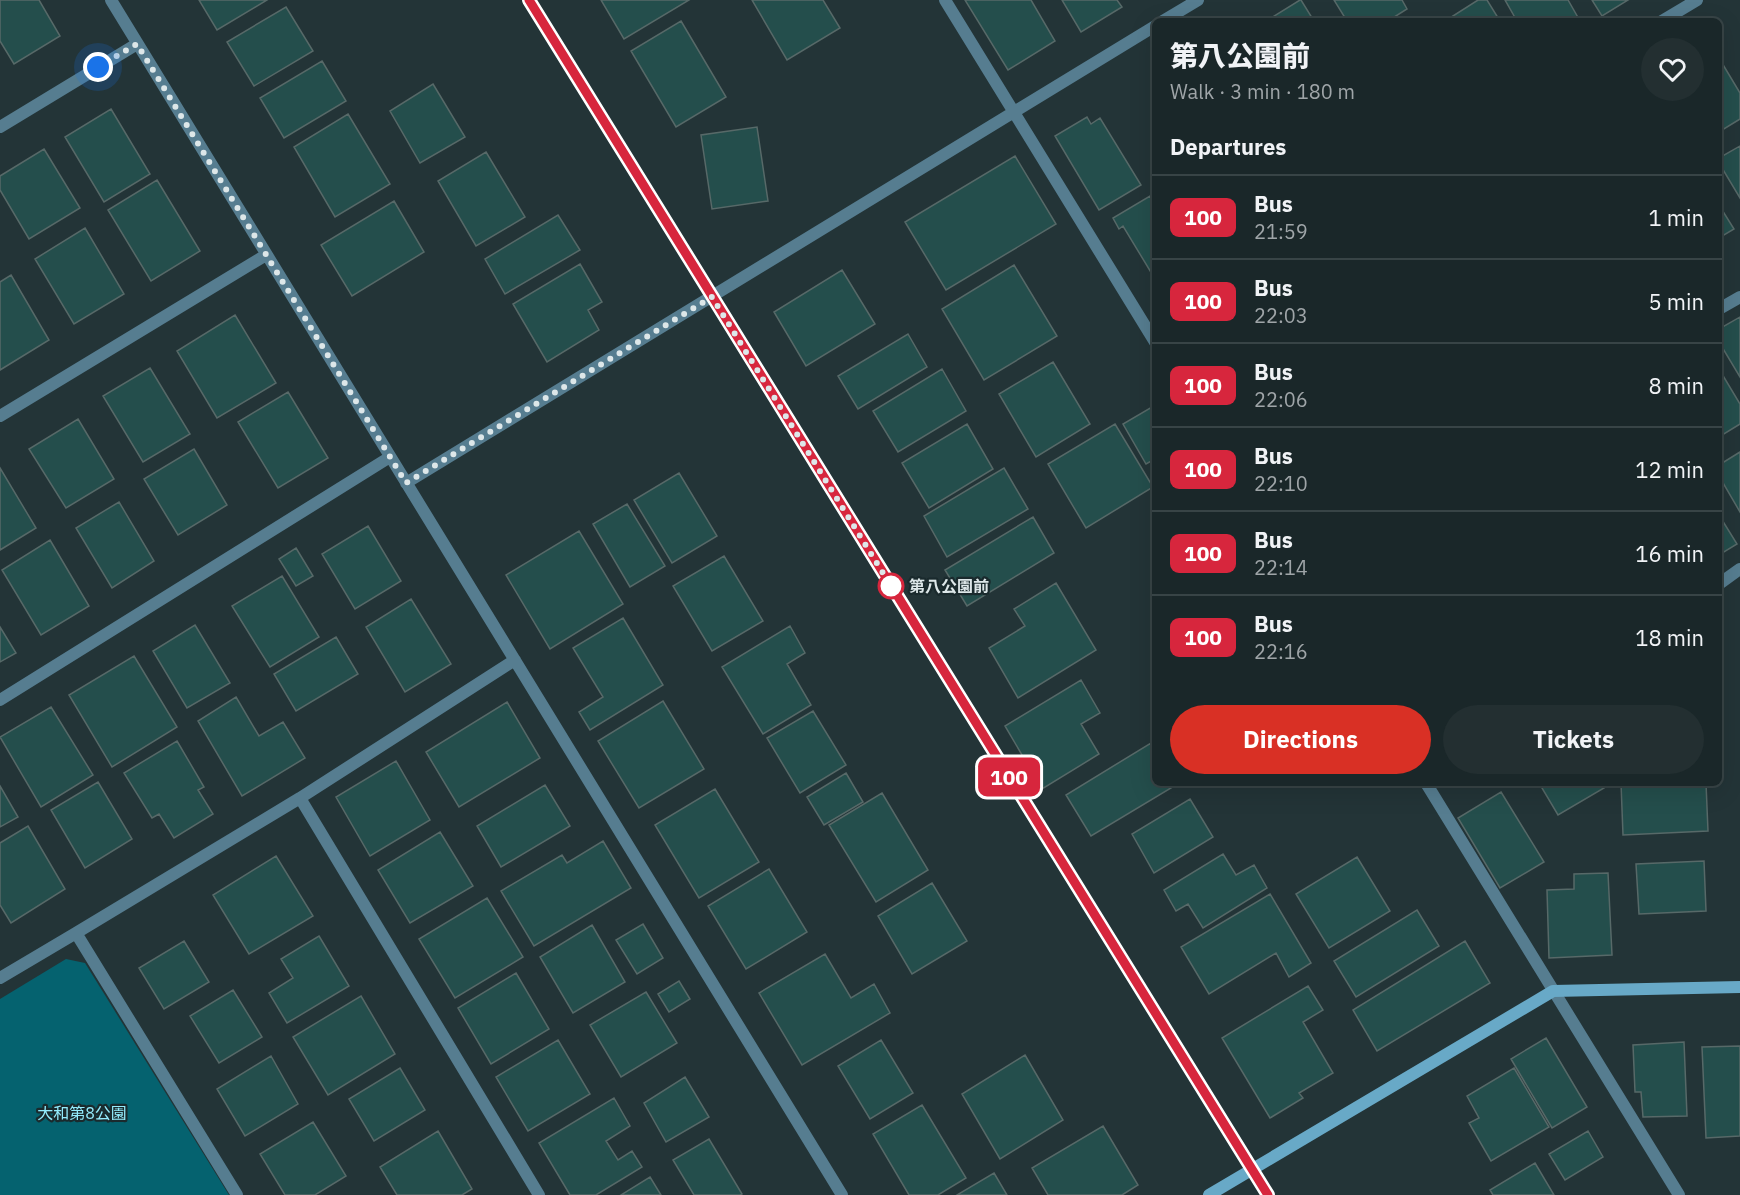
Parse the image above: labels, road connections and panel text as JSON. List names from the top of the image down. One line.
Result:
{"parks":["大和第8公園"],"places":["第八公園前"],"lines":["bus line 100"],"page":{"on_map":"100","heading":[["第八公園前","Walk · 3 min · 180 m"],"Departures"],"list":[{"mark":"100","name":"Bus","note":"21:59","value":"1 min"},{"mark":"100","name":"Bus","note":"22:03","value":"5 min"},{"mark":"100","name":"Bus","note":"22:06","value":"8 min"},{"mark":"100","name":"Bus","note":"22:10","value":"12 min"},{"mark":"100","name":"Bus","note":"22:14","value":"16 min"},{"mark":"100","name":"Bus","note":"22:16","value":"18 min"}],"buttons":["Directions","Tickets"]}}
